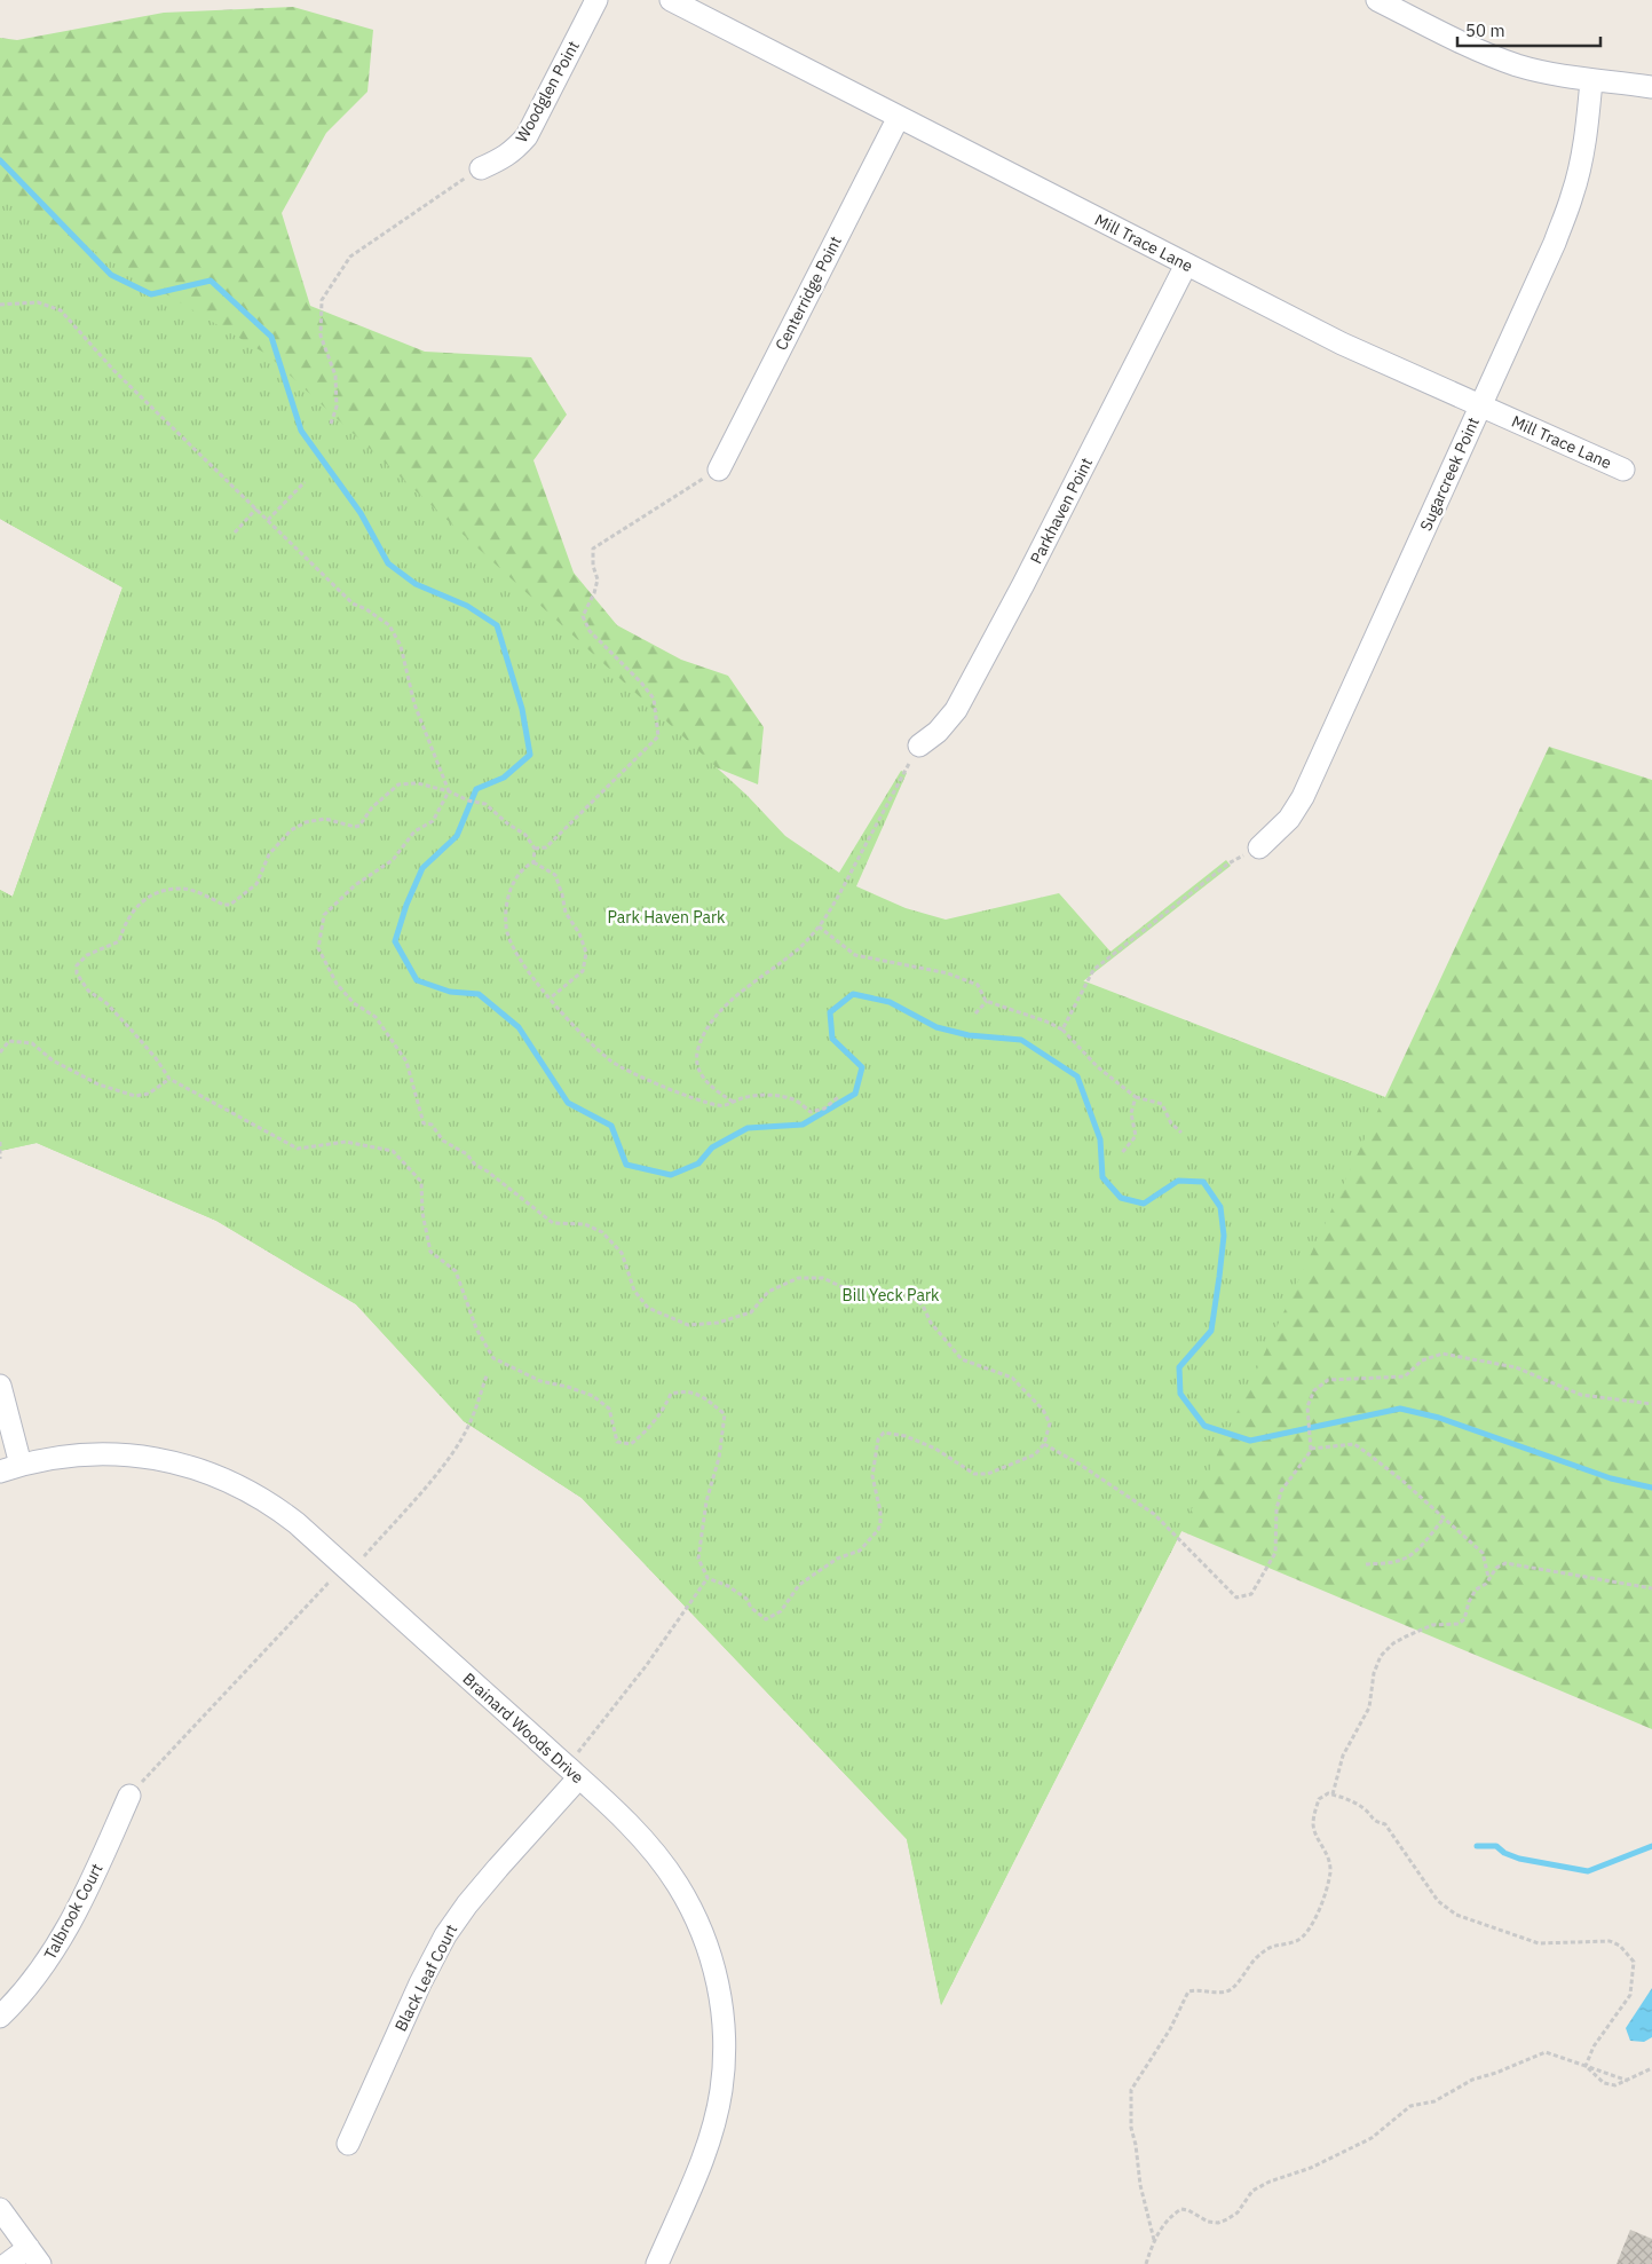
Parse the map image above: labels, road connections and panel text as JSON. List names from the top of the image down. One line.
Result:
{"streets":{"street":["Woodglen Point","Mill Trace Lane","Centerridge Point","Sugarcreek Point","Parkhaven Point","Brainard Woods Drive","Talbrook Court","Black Leaf Court"]},"crossings":[["Mill Trace Lane","Centerridge Point"],["Mill Trace Lane","Sugarcreek Point"],["Mill Trace Lane","Parkhaven Point"],["Brainard Woods Drive","Black Leaf Court"]],"parks":["Park Haven Park","Bill Yeck Park"],"scale_bar":"50 m"}
